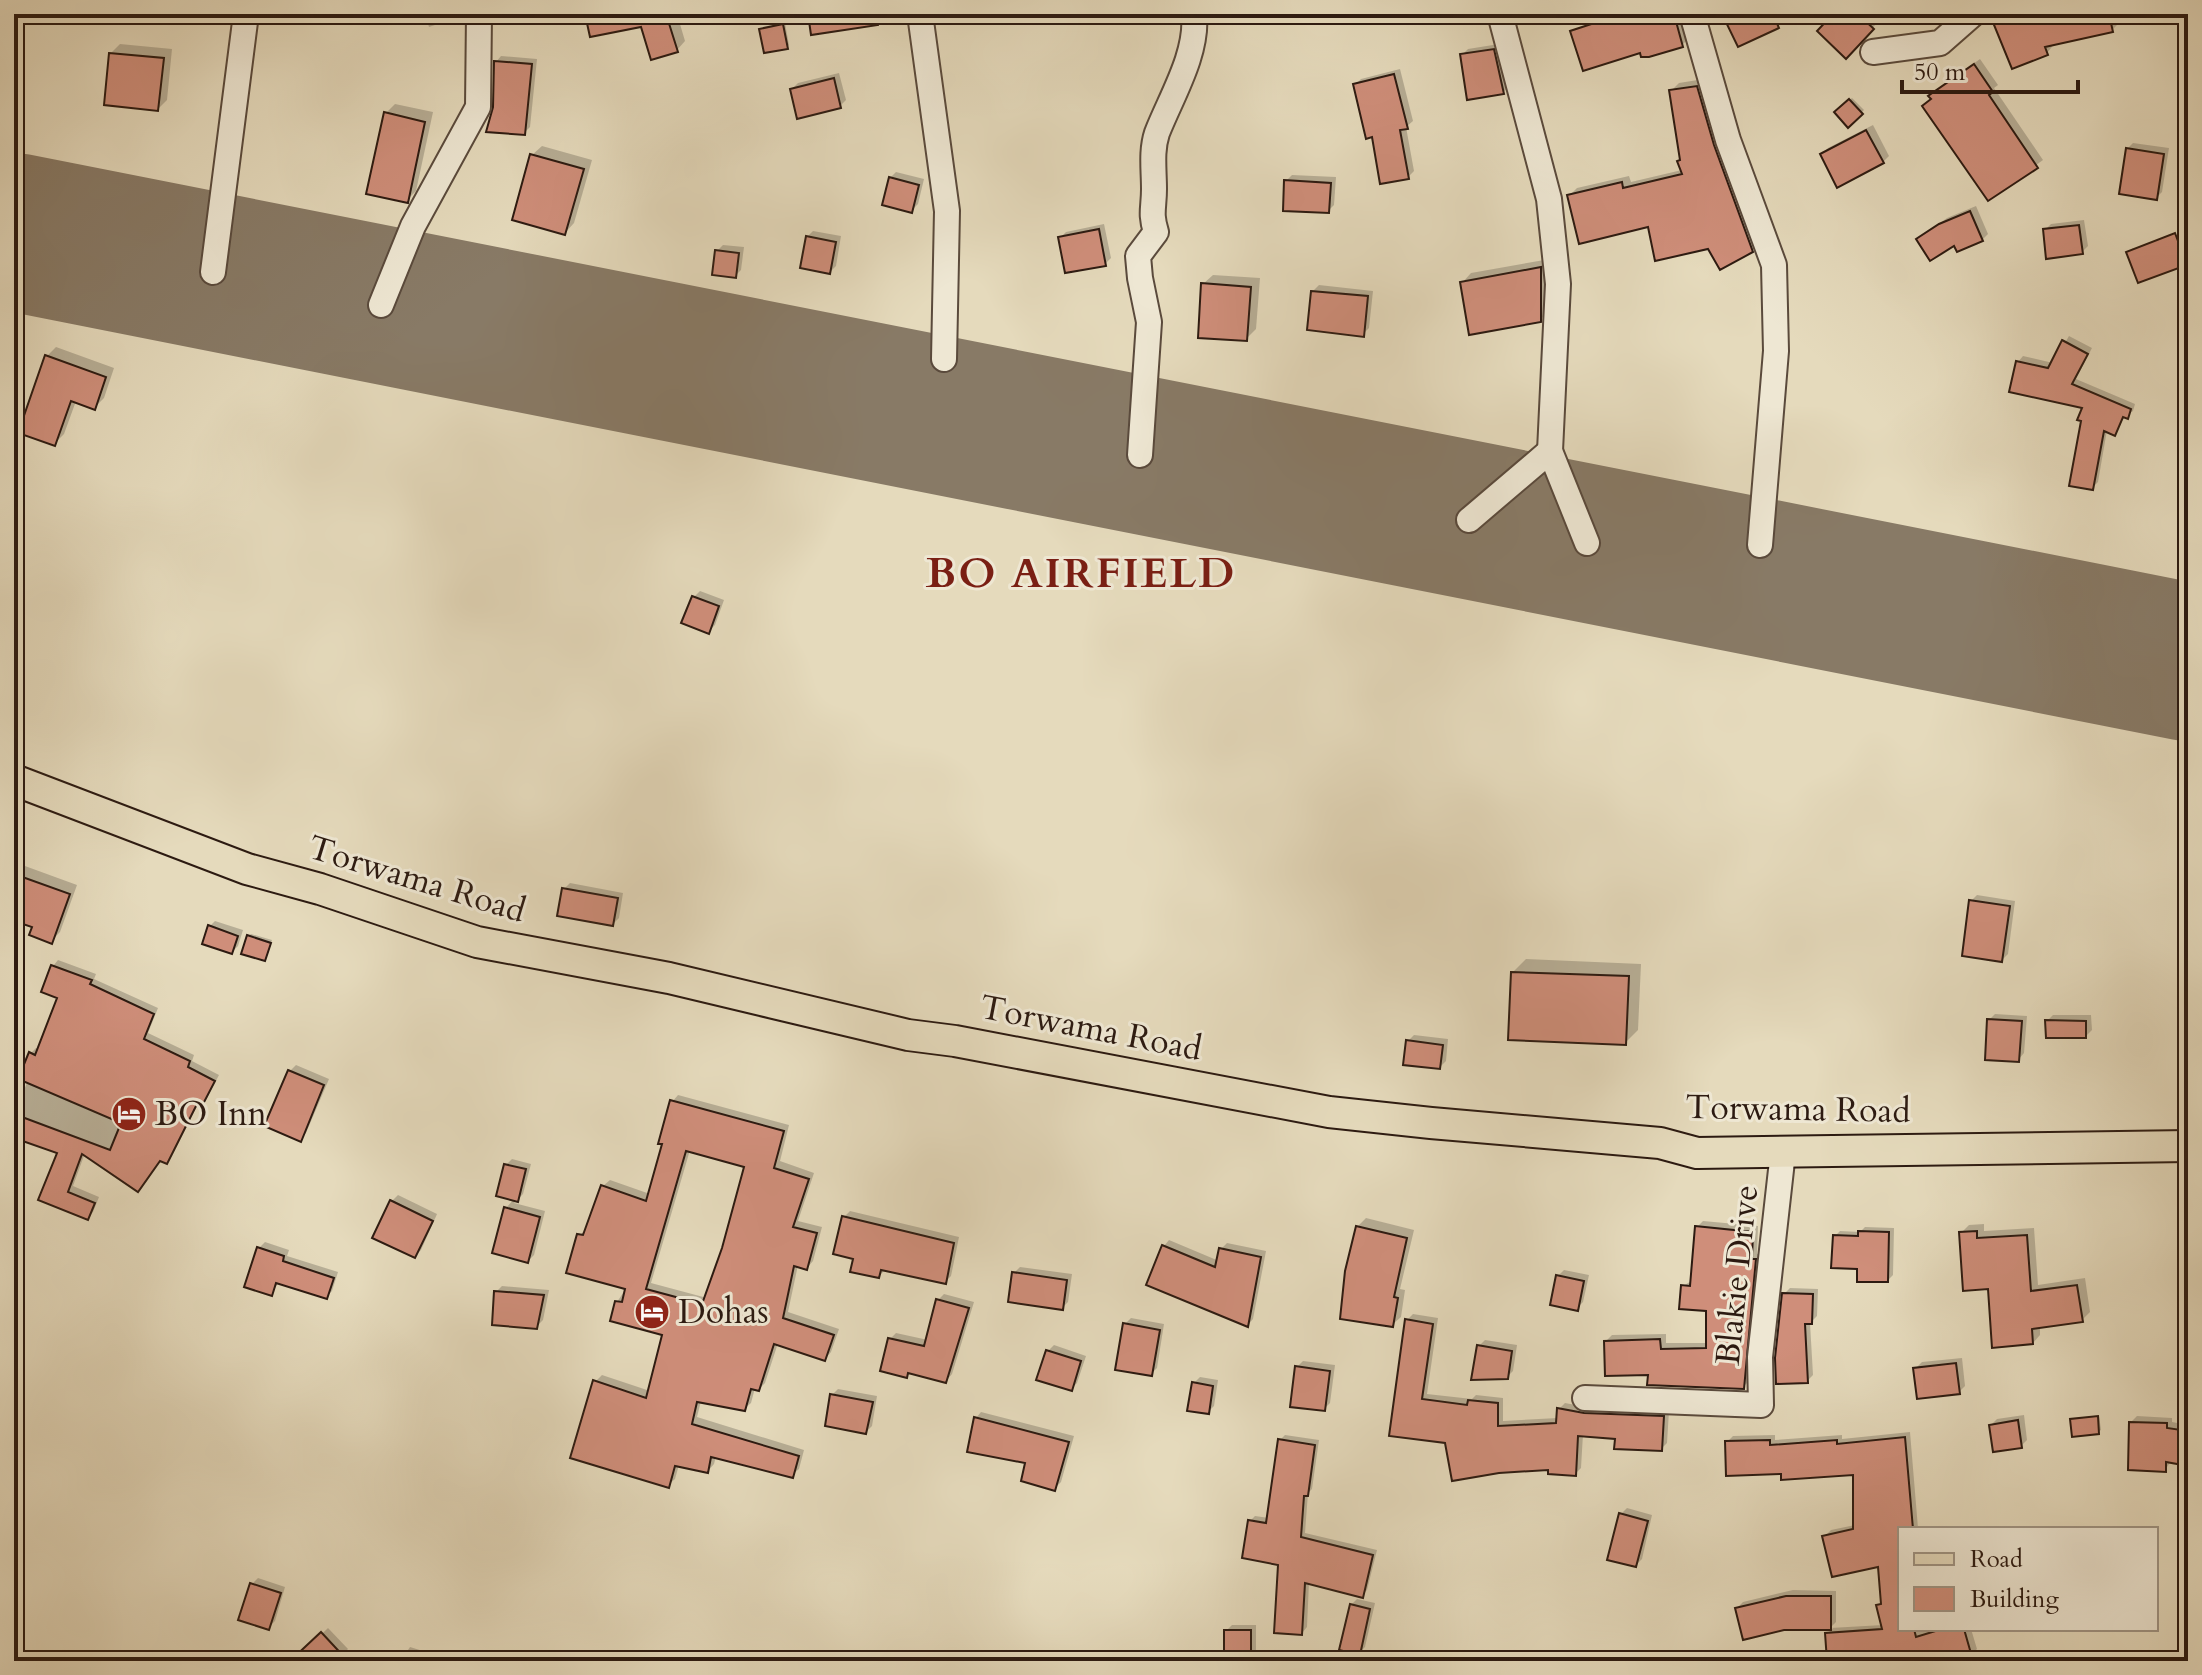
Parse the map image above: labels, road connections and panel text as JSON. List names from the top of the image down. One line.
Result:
{"streets":{"main road":["Torwama Road"],"street":["Blakie Drive"]},"crossings":[["Torwama Road","Blakie Drive"]],"districts":["BO AIRFIELD"],"places":{"hotel":["BO Inn","Dohas"]},"legend":["Road","Building"],"scale_bar":"50 m"}
